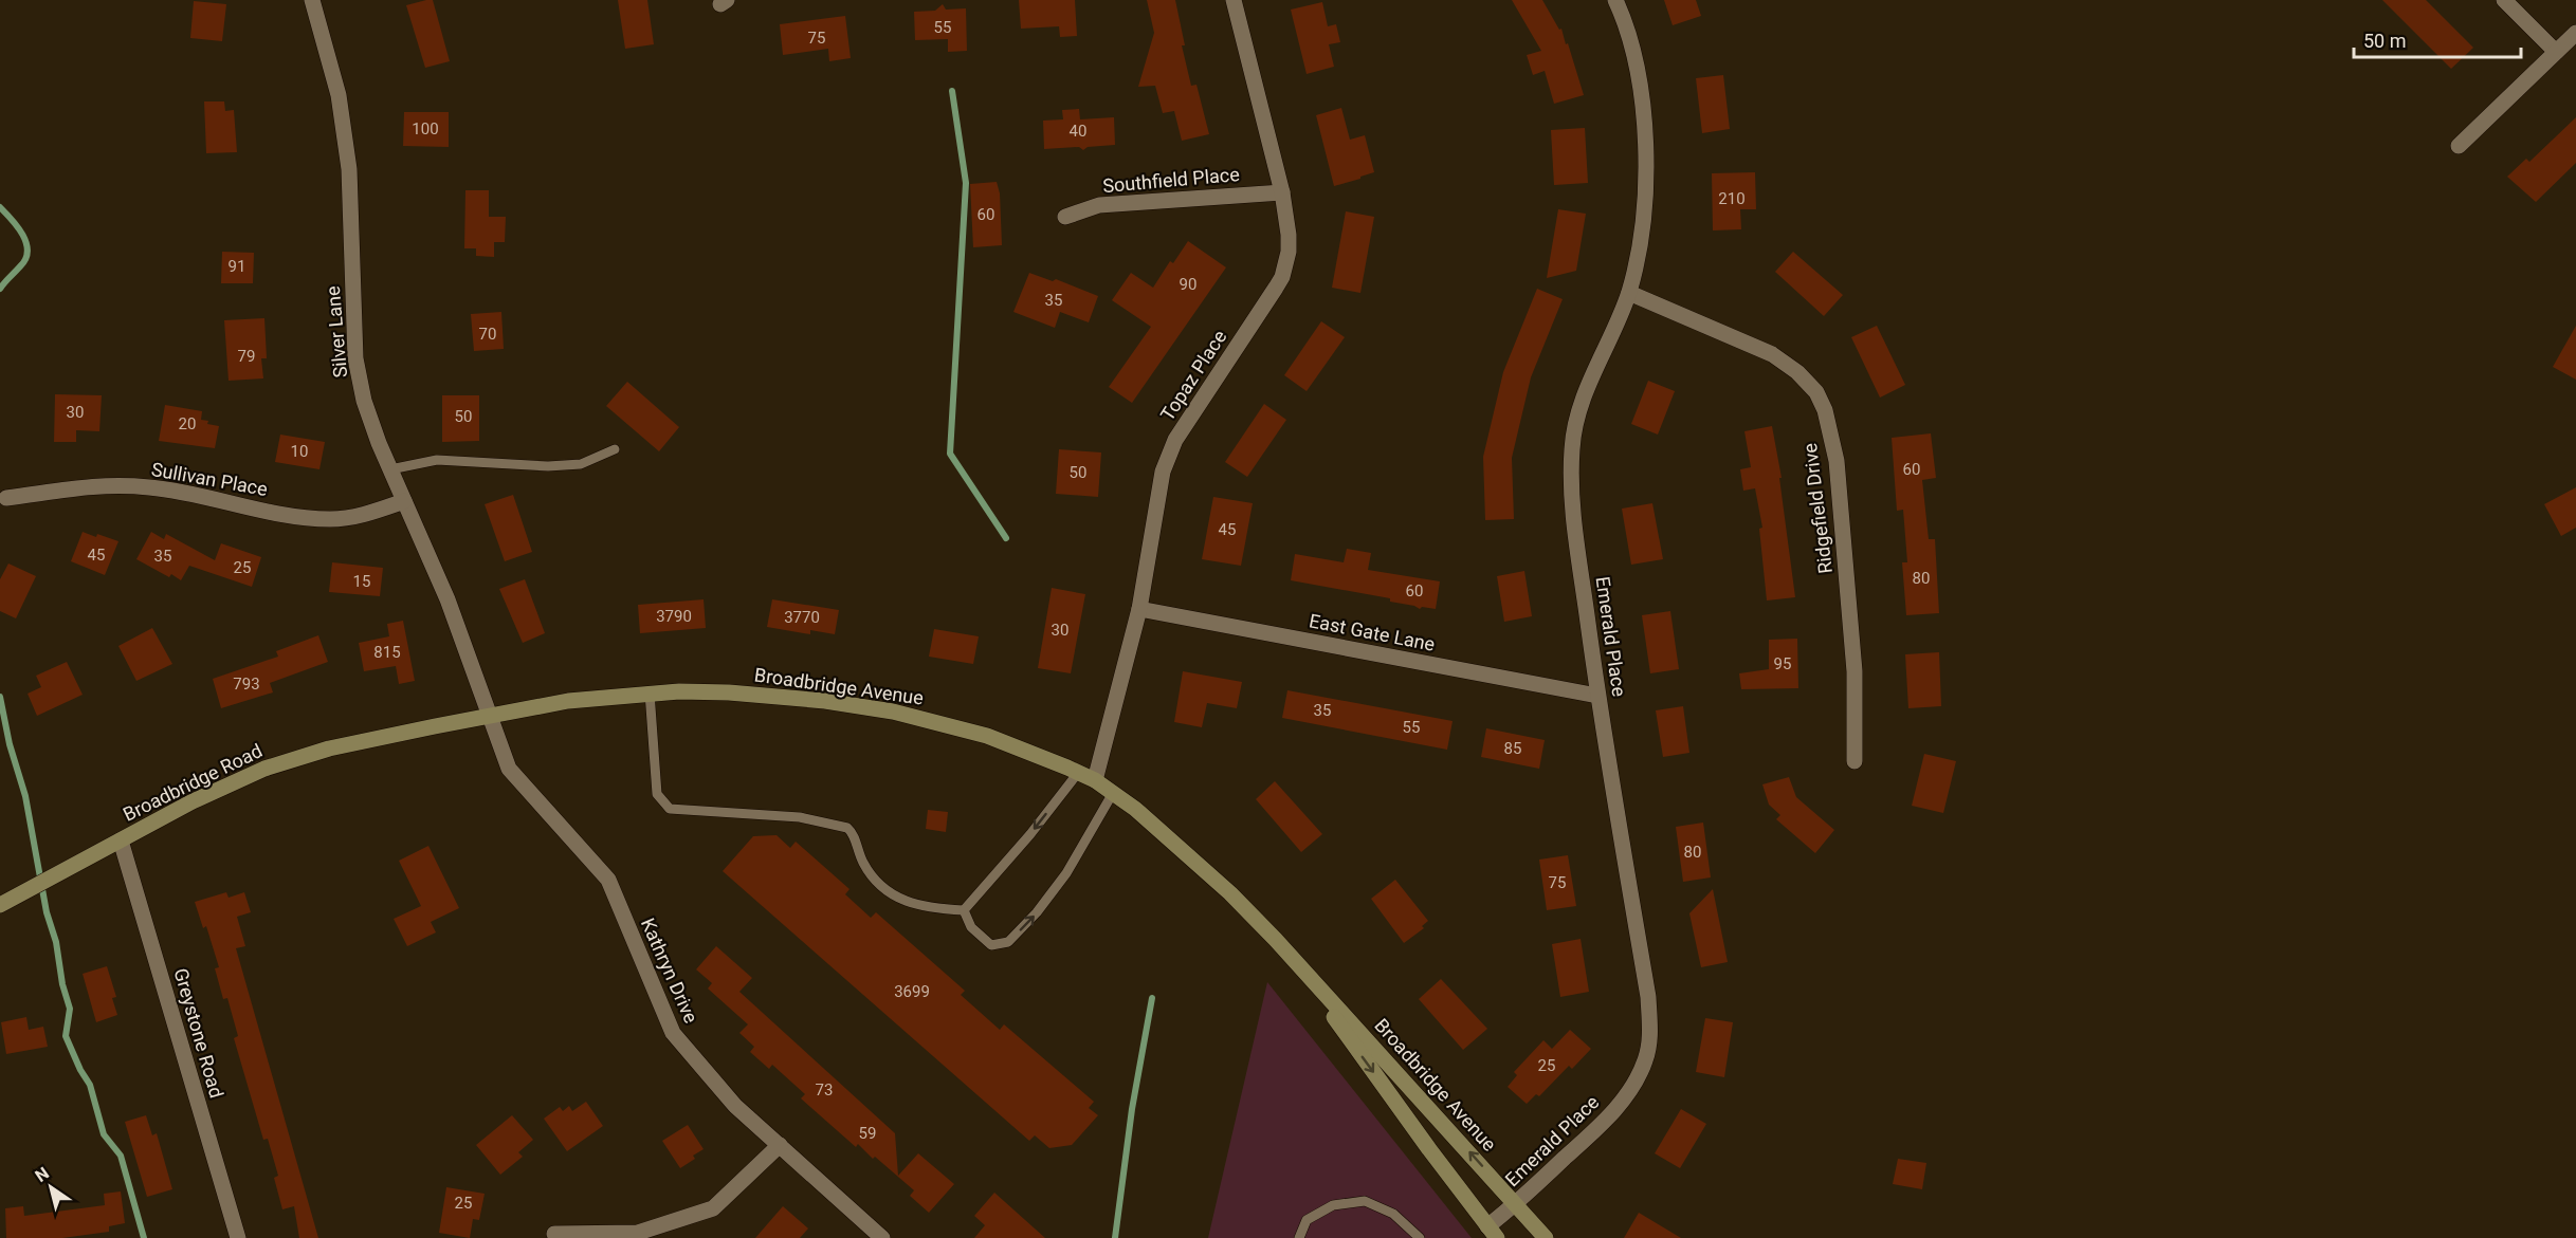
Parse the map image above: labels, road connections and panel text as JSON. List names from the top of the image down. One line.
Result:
{"streets":{"main road":["Broadbridge Avenue","Broadbridge Road"],"street":["Southfield Place","Silver Lane","Topaz Place","Sullivan Place","Ridgefield Drive","East Gate Lane","Emerald Place","Kathryn Drive","Greystone Road"]},"crossings":[["Southfield Place","Topaz Place"],["Silver Lane","Sullivan Place"],["Silver Lane","Broadbridge Avenue"],["Silver Lane","Broadbridge Road"],["Silver Lane","Kathryn Drive"],["Topaz Place","East Gate Lane"],["Topaz Place","Broadbridge Avenue"],["Ridgefield Drive","Emerald Place"],["East Gate Lane","Emerald Place"],["Emerald Place","Broadbridge Avenue"],["Broadbridge Avenue","Broadbridge Road"],["Broadbridge Avenue","Kathryn Drive"],["Broadbridge Road","Kathryn Drive"],["Broadbridge Road","Greystone Road"]],"house_numbers":["55","75","100","40","210","60","91","90","35","70","79","30","50","20","10","60","50","45","45","35","25","80","15","60","3790","3770","30","815","95","793","35","55","85","80","75","3699","25","73","59","25"],"scale_bar":"50 m","north":"top left"}
